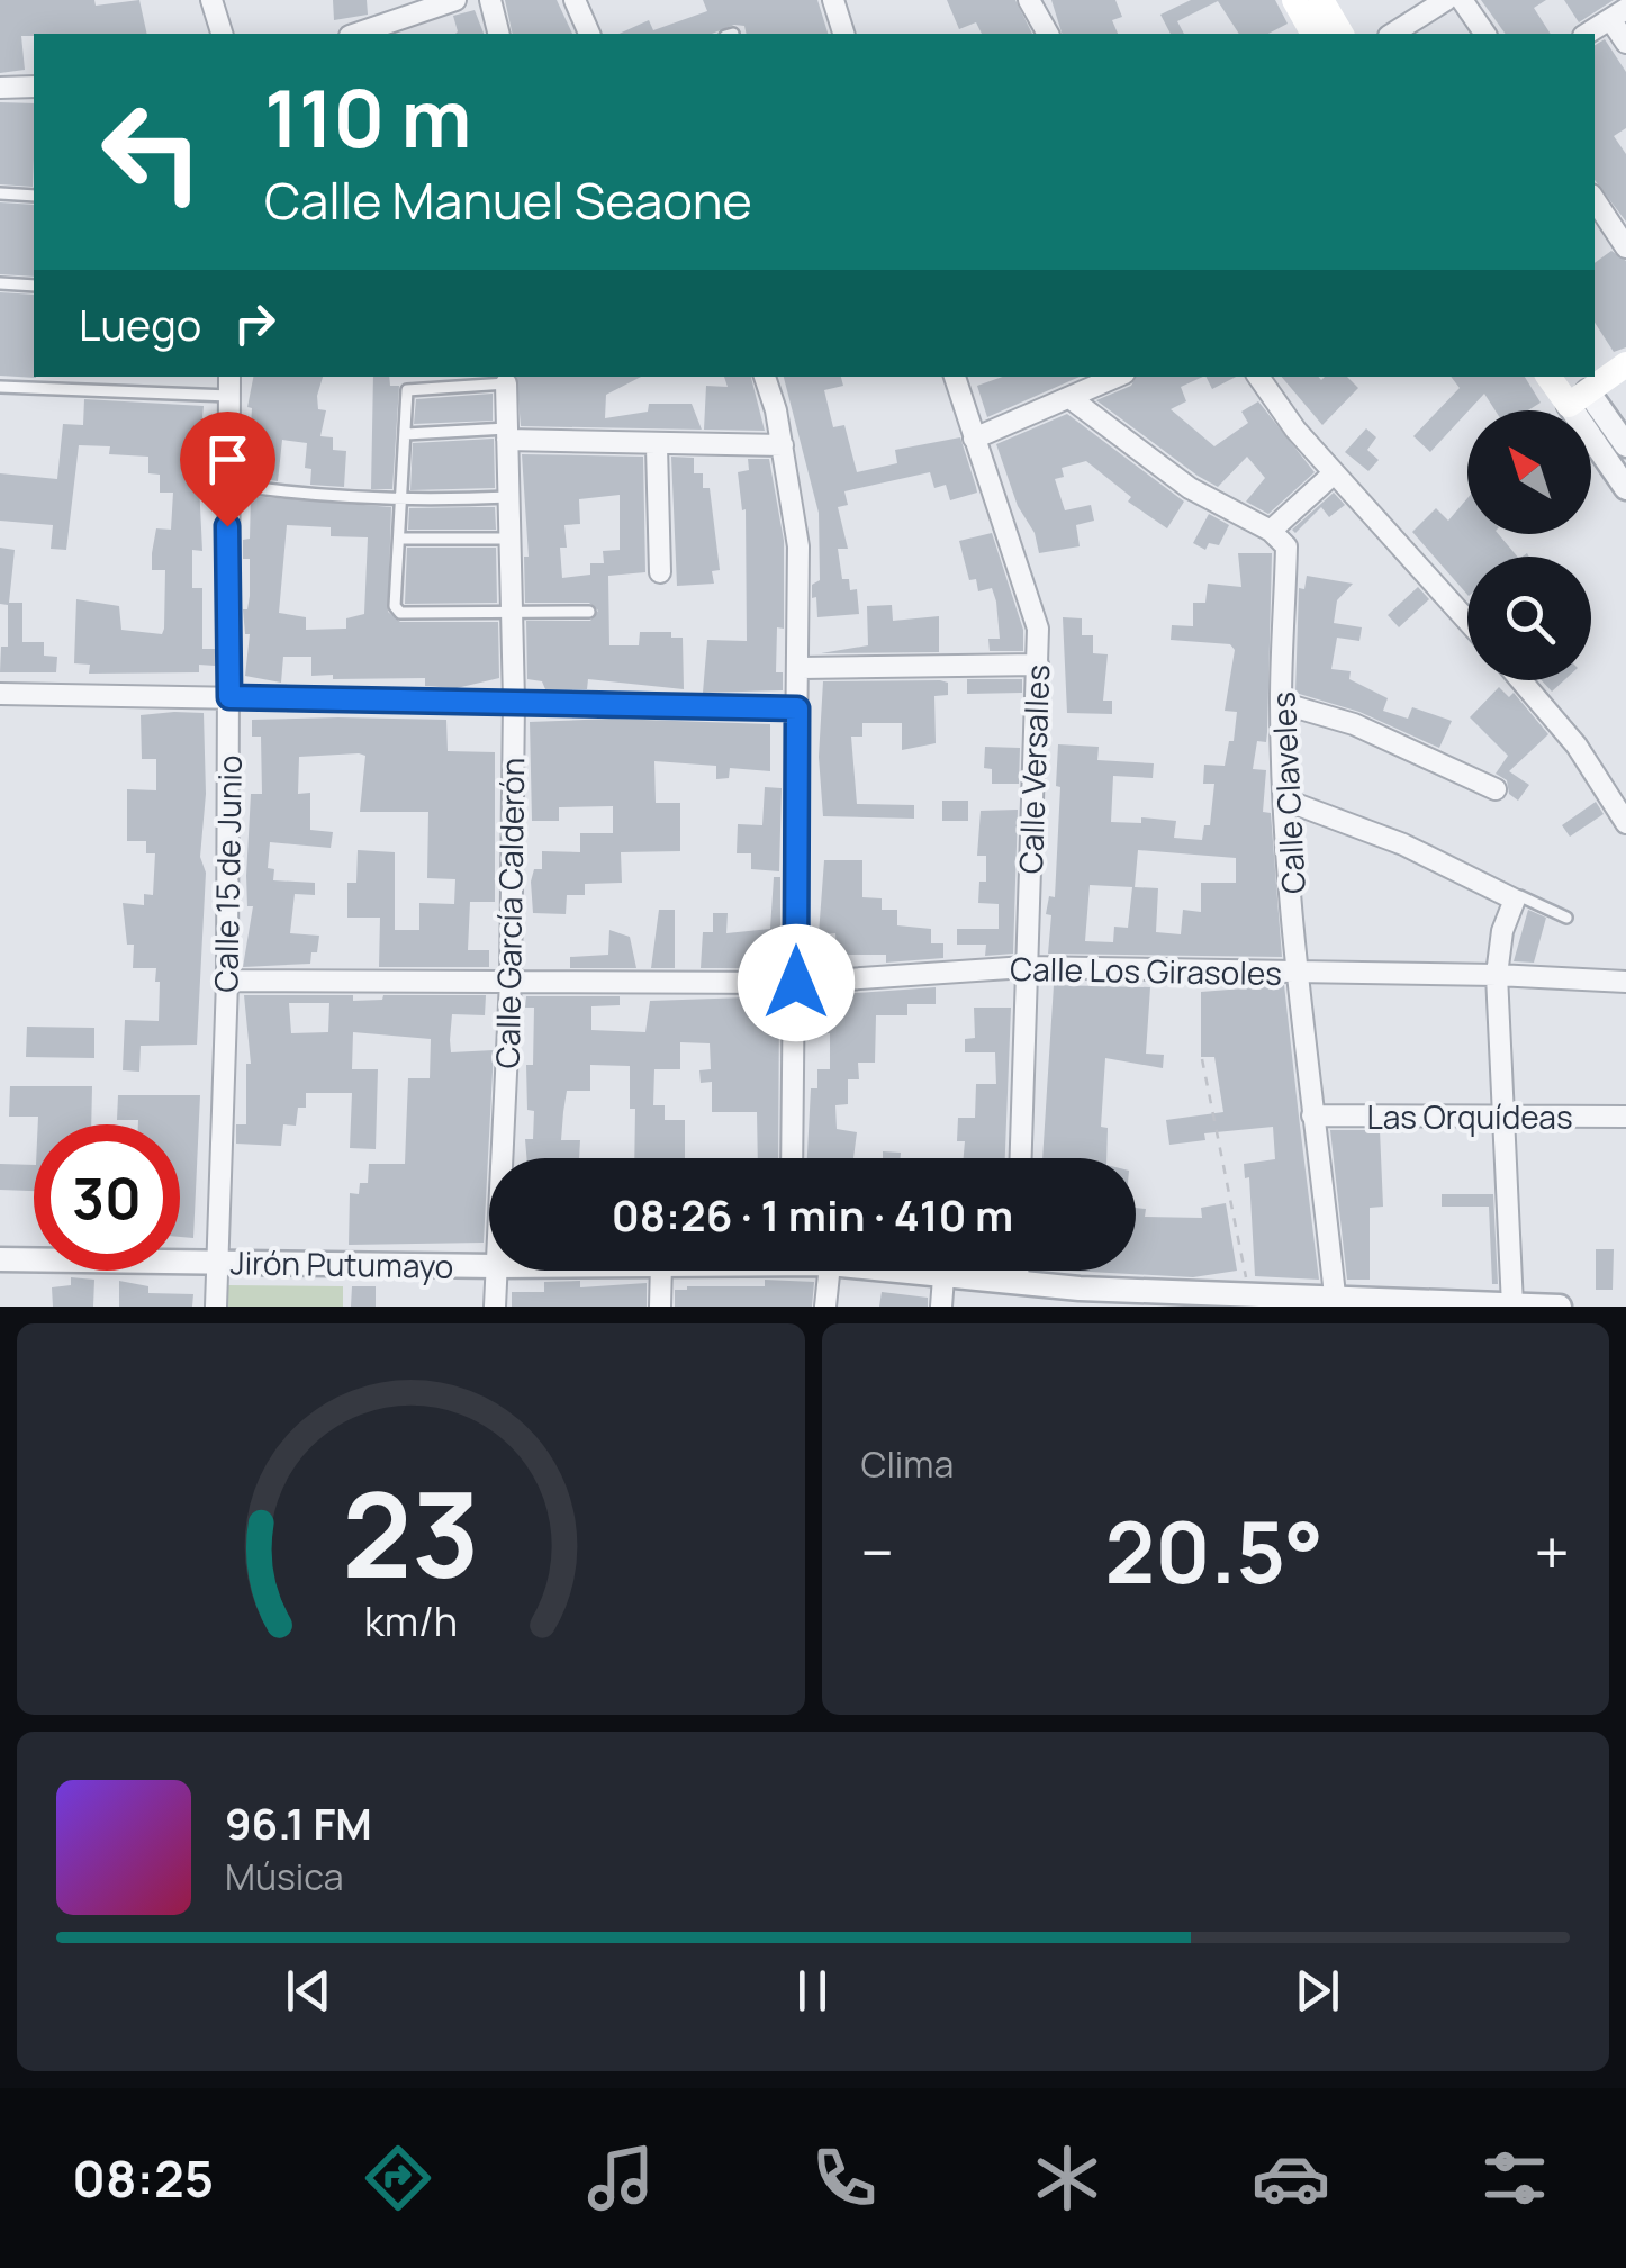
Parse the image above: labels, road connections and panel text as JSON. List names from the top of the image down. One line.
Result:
{"streets":{"street":["Calle Versalles","Calle Claveles","Calle 15 de Junio","Calle García Calderón","Calle Los Girasoles","Las Orquídeas","Jirón Putumayo"]},"crossings":[["Calle Versalles","Calle Los Girasoles"],["Calle Claveles","Calle Los Girasoles"],["Calle Claveles","Las Orquídeas"],["Calle Claveles","Jirón Putumayo"],["Calle 15 de Junio","Calle Los Girasoles"],["Calle 15 de Junio","Jirón Putumayo"],["Calle García Calderón","Calle Los Girasoles"]],"north":"top left","page":{"turn":["110 m","Calle Manuel Seaone"],"then":"Luego","limit":"30","trip":"08:26 · 1 min · 410 m","tile":"Clima","heat":["−","20.5°","+"],"song":["96.1 FM","Música"],"tabs":"08:25","gauge":["23","km/h"]}}
